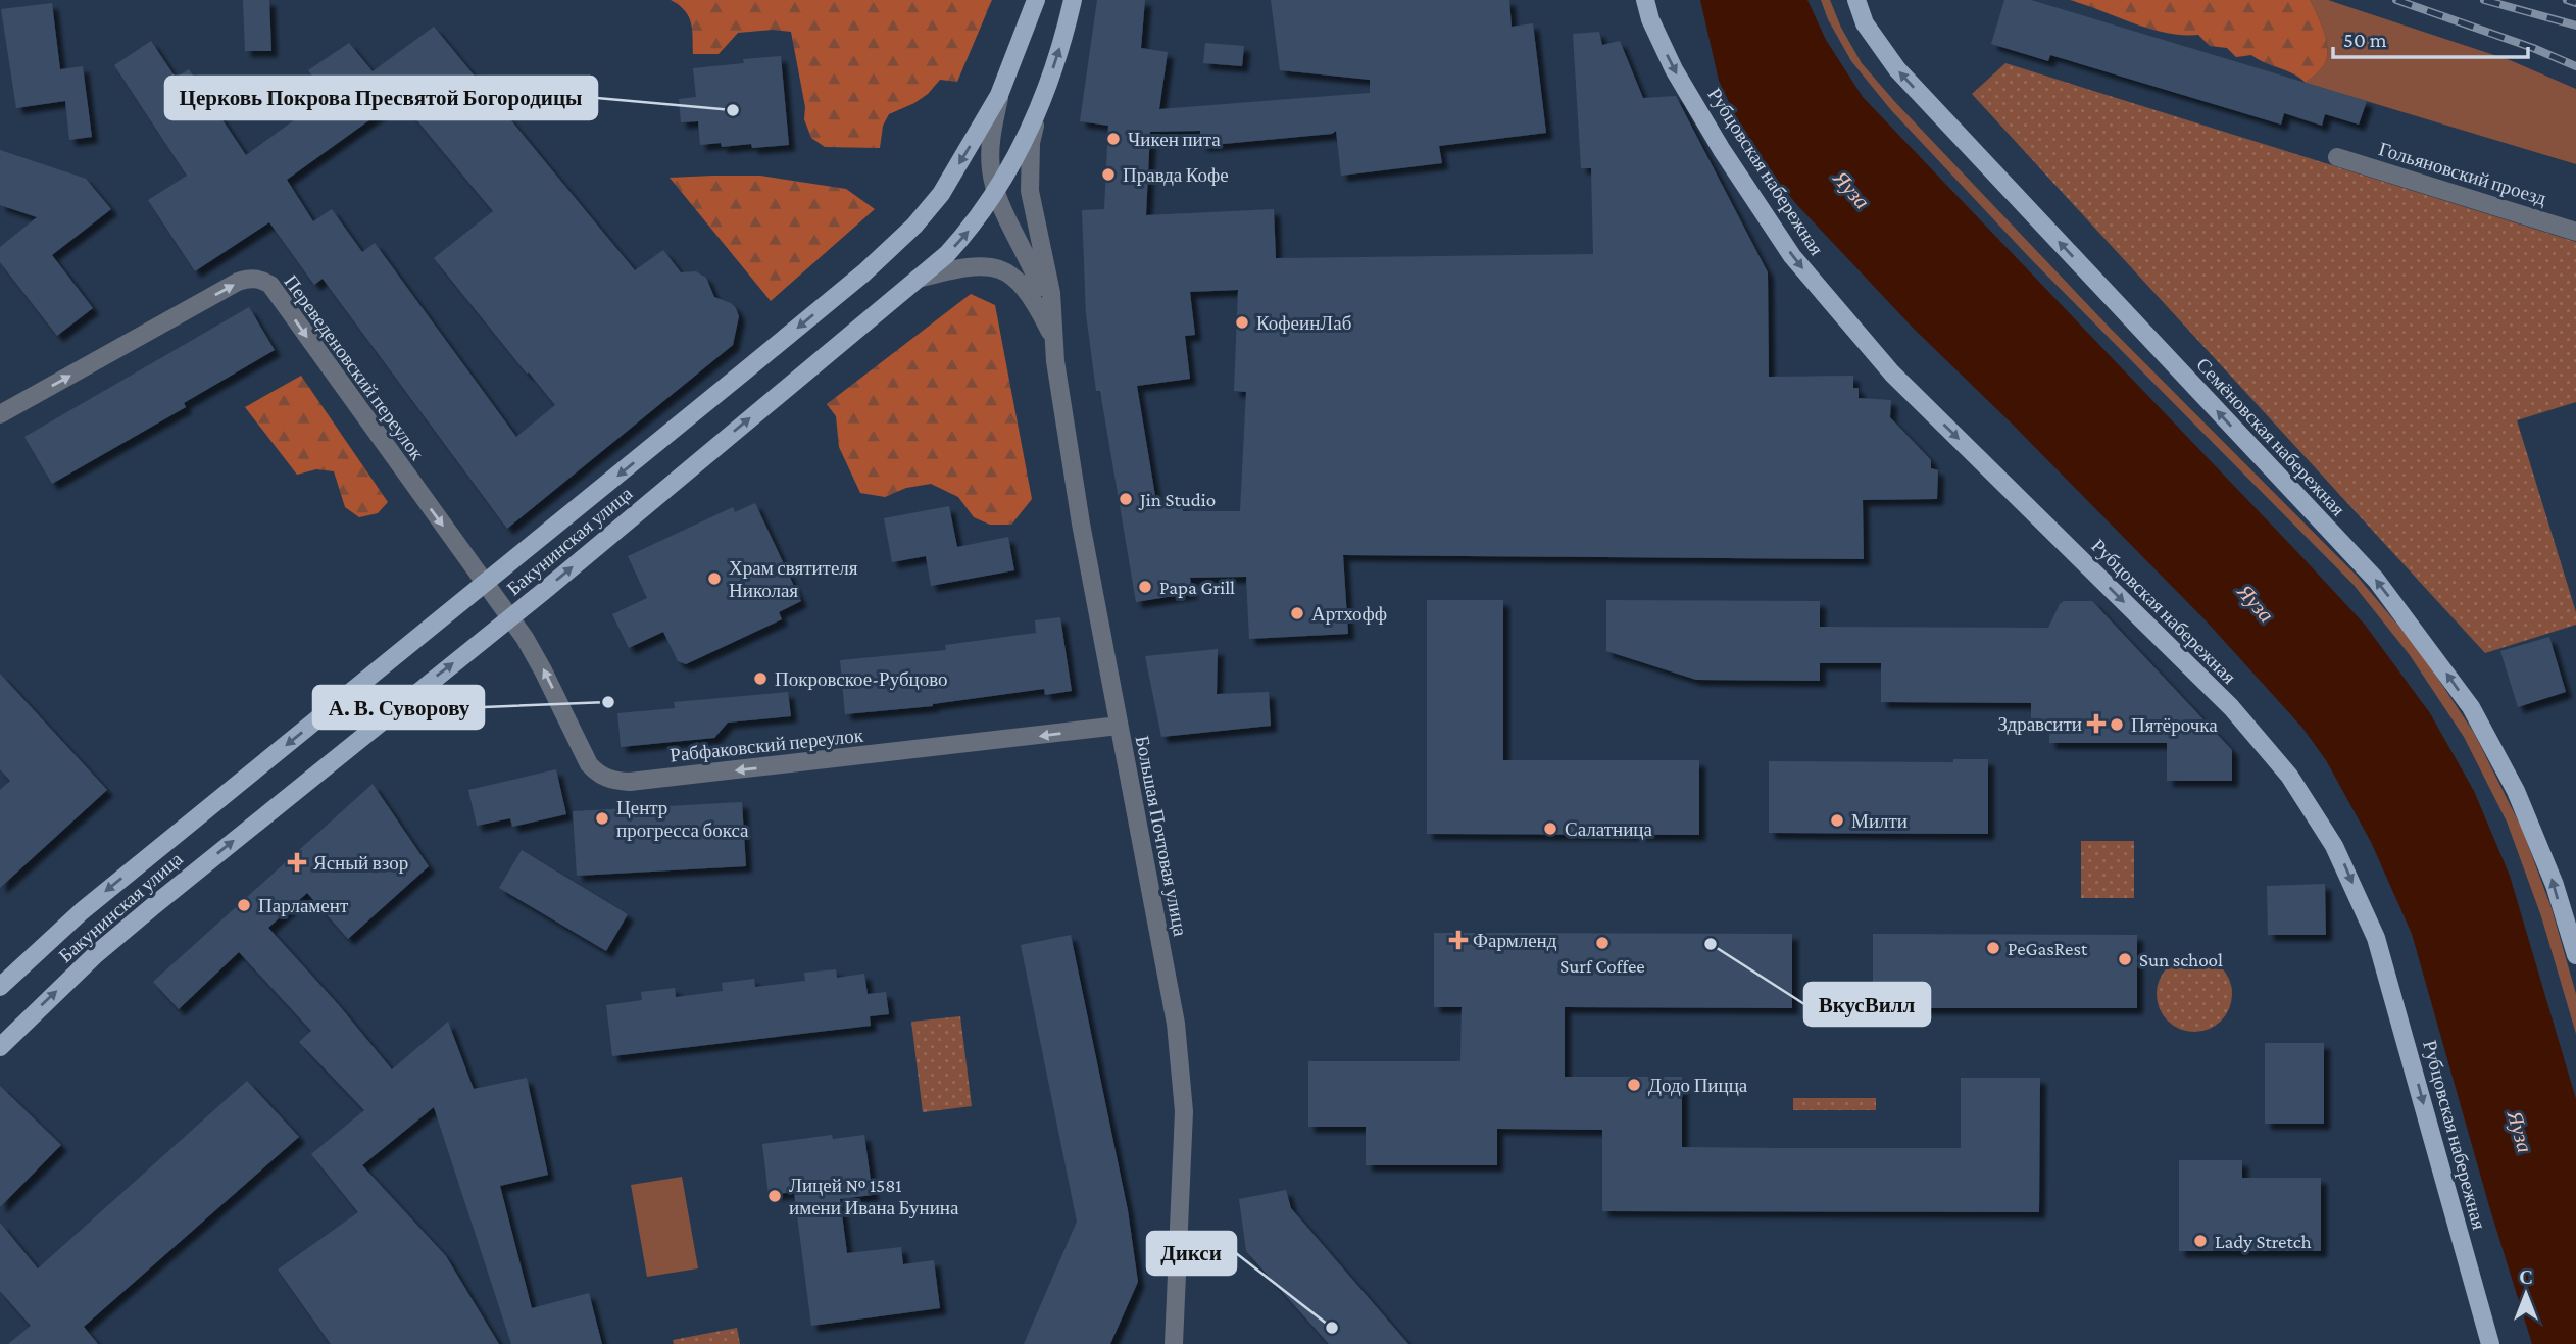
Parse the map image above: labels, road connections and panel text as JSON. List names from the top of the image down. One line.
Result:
{"streets":{"main road":["Рубцовская набережная","Семёновская набережная","Бакунинская улица"],"street":["Гольяновский проезд","Переведеновский переулок","Рабфаковский переулок","Большая Почтовая улица"]},"crossings":[["Переведеновский переулок","Бакунинская улица"],["Переведеновский переулок","Рабфаковский переулок"],["Бакунинская улица","Рабфаковский переулок"],["Бакунинская улица","Большая Почтовая улица"],["Рабфаковский переулок","Большая Почтовая улица"]],"one_way":["Рубцовская набережная","Семёновская набережная","Рабфаковский переулок"],"water":["Яуза"],"places":{"other":["Церковь Покрова Пресвятой Богородицы","Чикен пита","Правда Кофе","КофеинЛаб","Jin Studio","Храм святителя Николая","Papa Grill","Артхофф","Покровское-Рубцово","А. В. Суворову","Пятёрочка","Центр прогресса бокса","Милти","Салатница","Парламент","Surf Coffee","ВкусВилл","PeGasRest","Sun school","Додо Пицца","Лицей № 1581 имени Ивана Бунина","Lady Stretch","Дикси"],"health":["Здравсити","Ясный взор","Фармленд"]},"scale_bar":"50 m","north":"top"}
